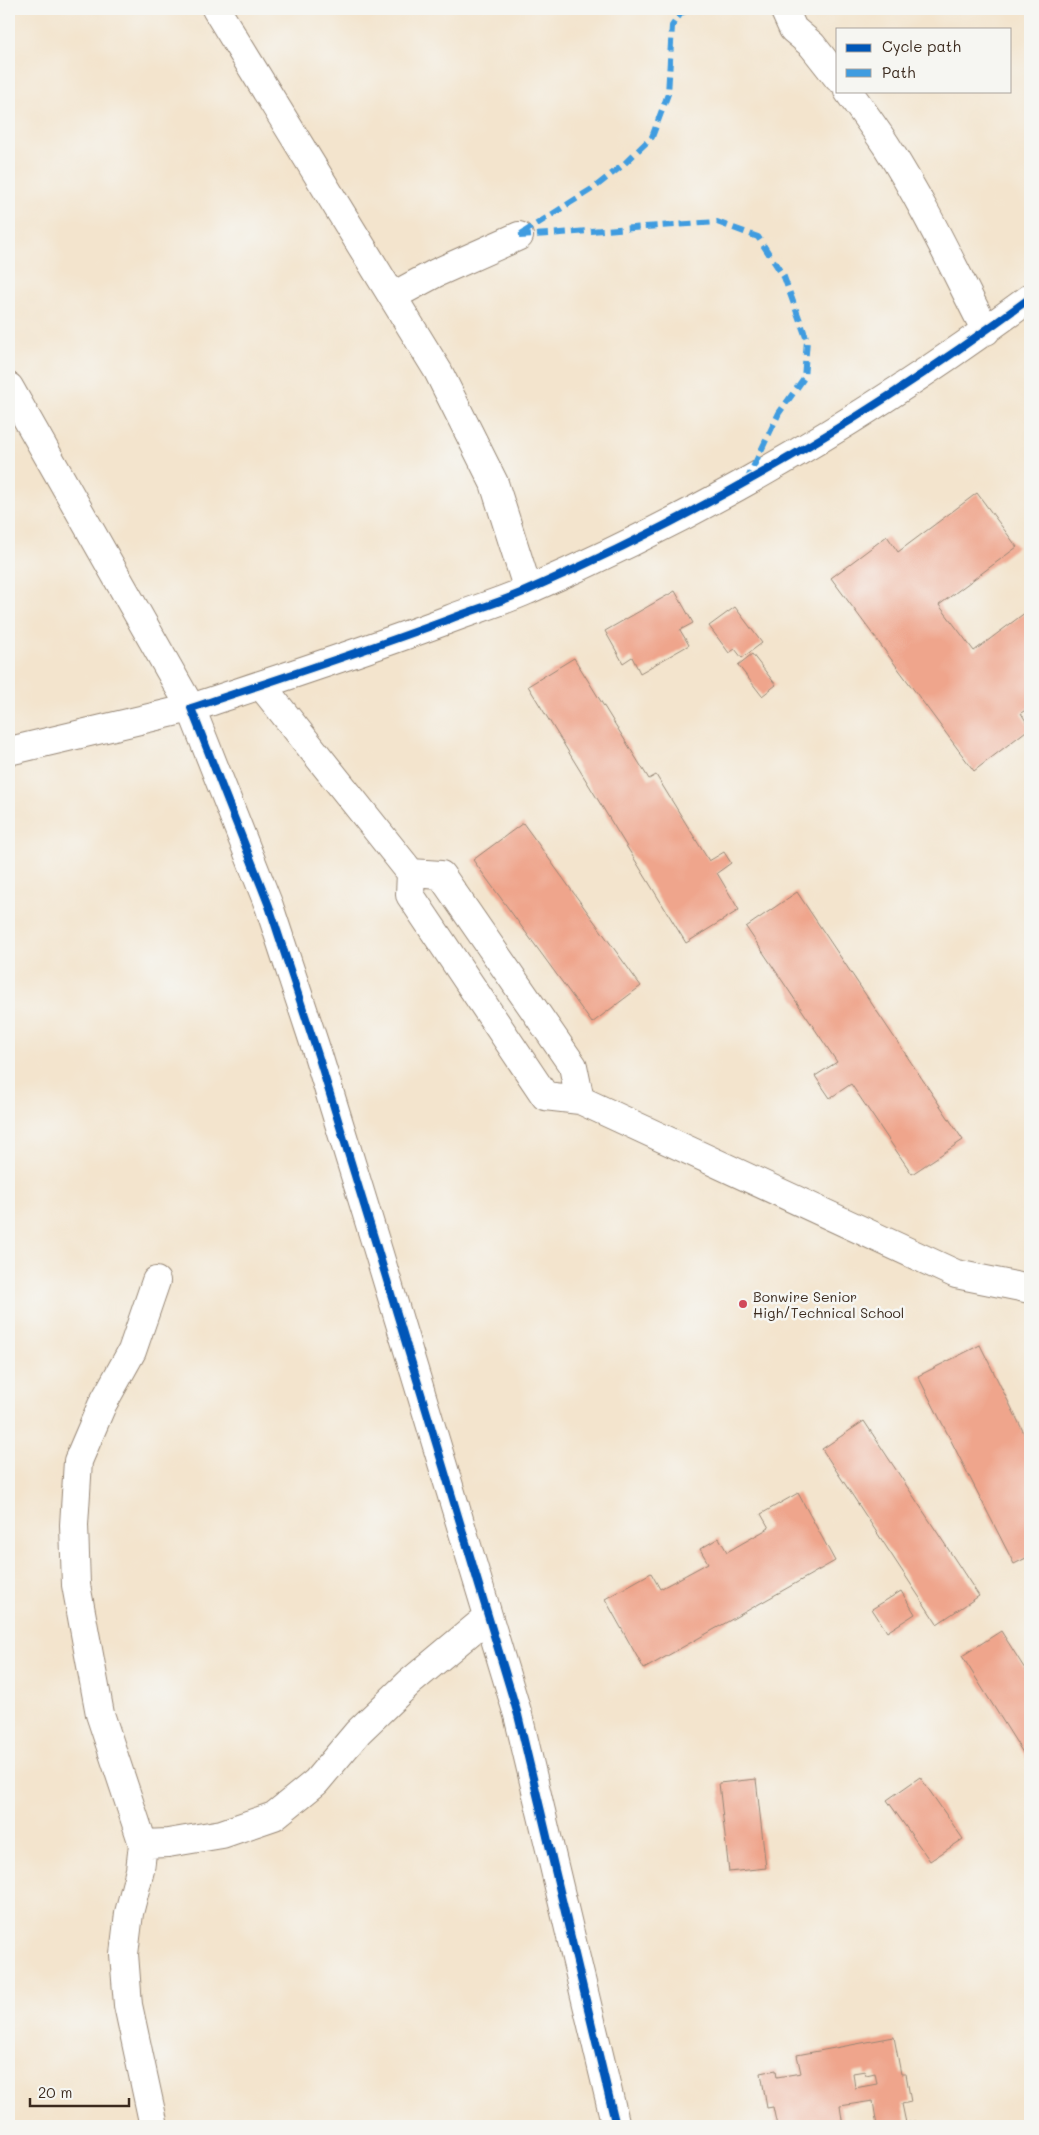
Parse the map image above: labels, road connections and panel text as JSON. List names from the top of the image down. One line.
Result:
{"places":["Bonwire Senior High/Technical School"],"legend":["Cycle path","Path"],"scale_bar":"20 m"}
